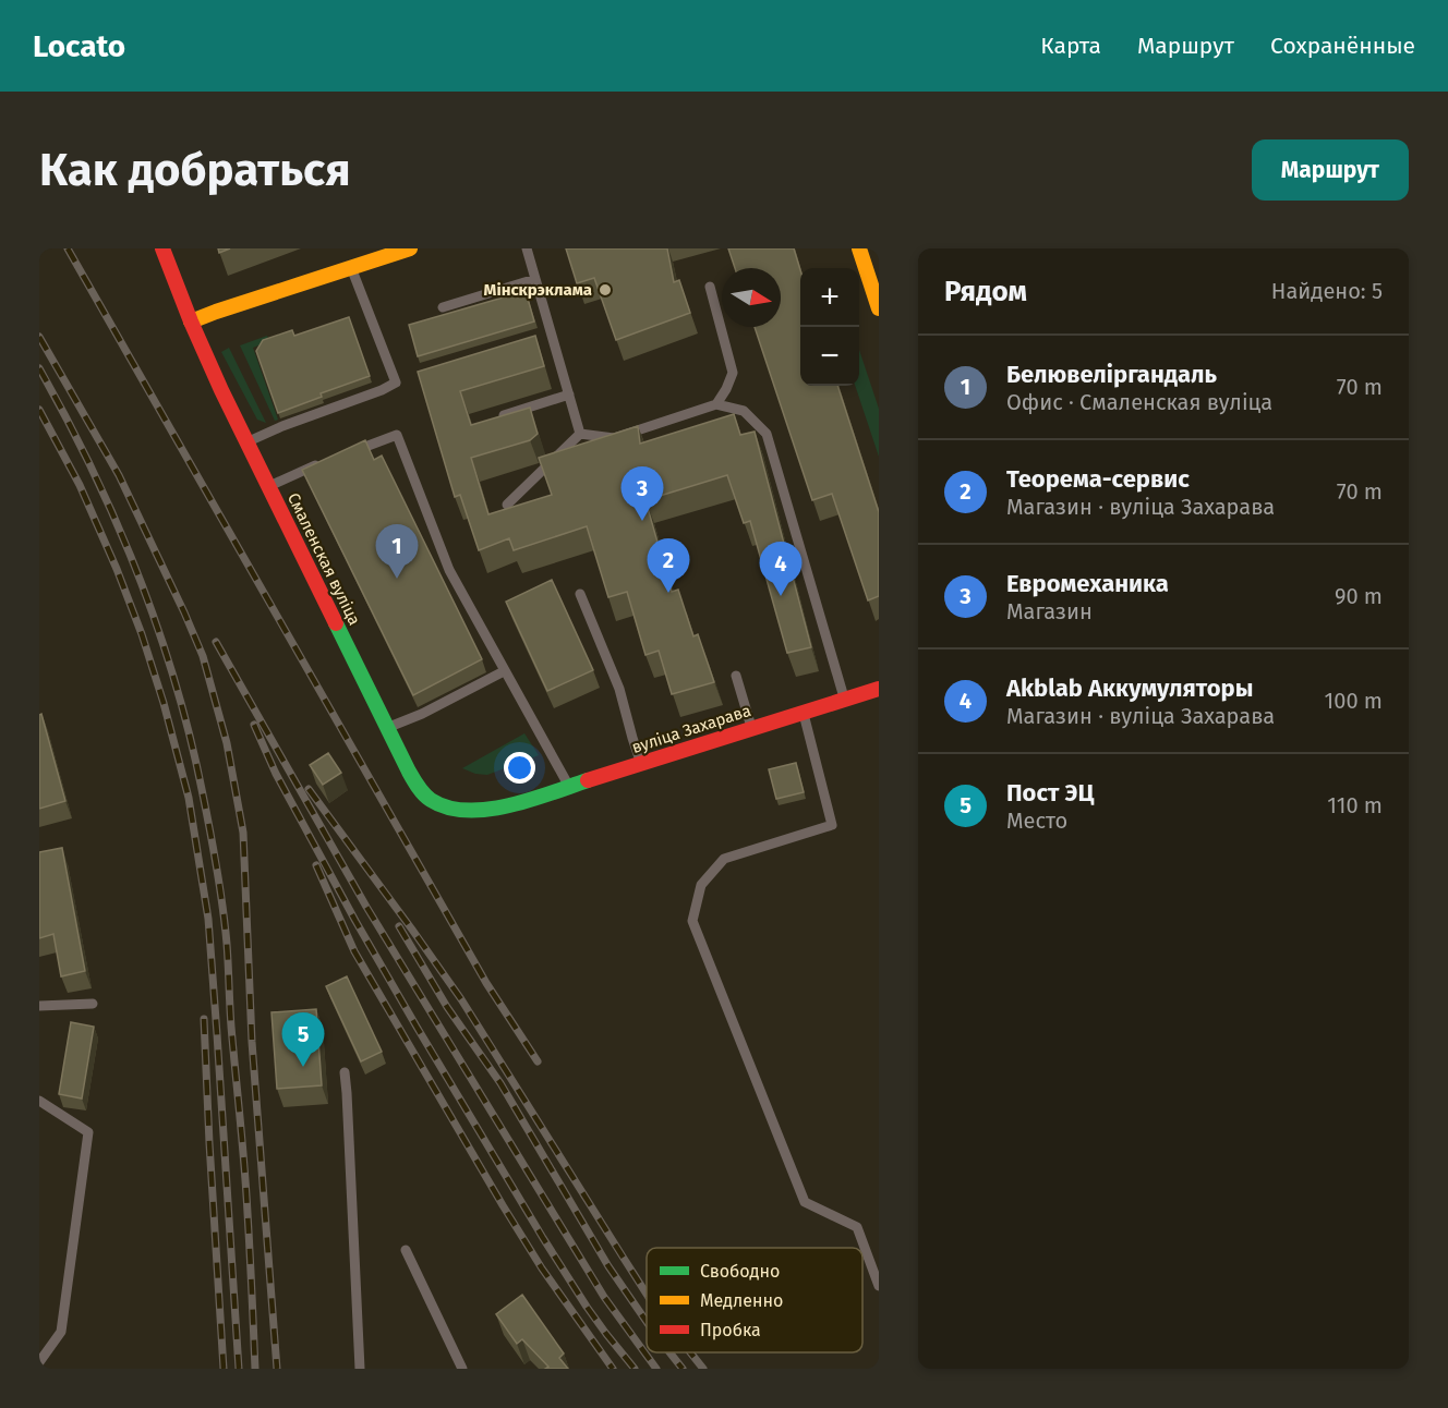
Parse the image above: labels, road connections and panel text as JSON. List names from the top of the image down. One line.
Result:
{"streets":{"main road":["Смаленская вуліца","вуліца Захарава"]},"crossings":[["Смаленская вуліца","вуліца Захарава"]],"places":["Мінскрэклама"],"legend":["Свободно","Медленно","Пробка"],"north":"right","page":{"header":"Locato","nav":["Карта","Маршрут","Сохранённые"],"buttons":"Маршрут","title":"Как добраться","heading":["Рядом","Найдено: 5"],"map_buttons":["+","−"],"list":[{"mark":"1","name":"Белювеліргандаль","note":"Офис · Смаленская вуліца","value":"70 m"},{"mark":"2","name":"Теорема-сервис","note":"Магазин · вуліца Захарава","value":"70 m"},{"mark":"3","name":"Евромеханика","note":"Магазин","value":"90 m"},{"mark":"4","name":"Akblab Аккумуляторы","note":"Магазин · вуліца Захарава","value":"100 m"},{"mark":"5","name":"Пост ЭЦ","note":"Место","value":"110 m"}],"pins":["3","1","2","4","5"]}}
